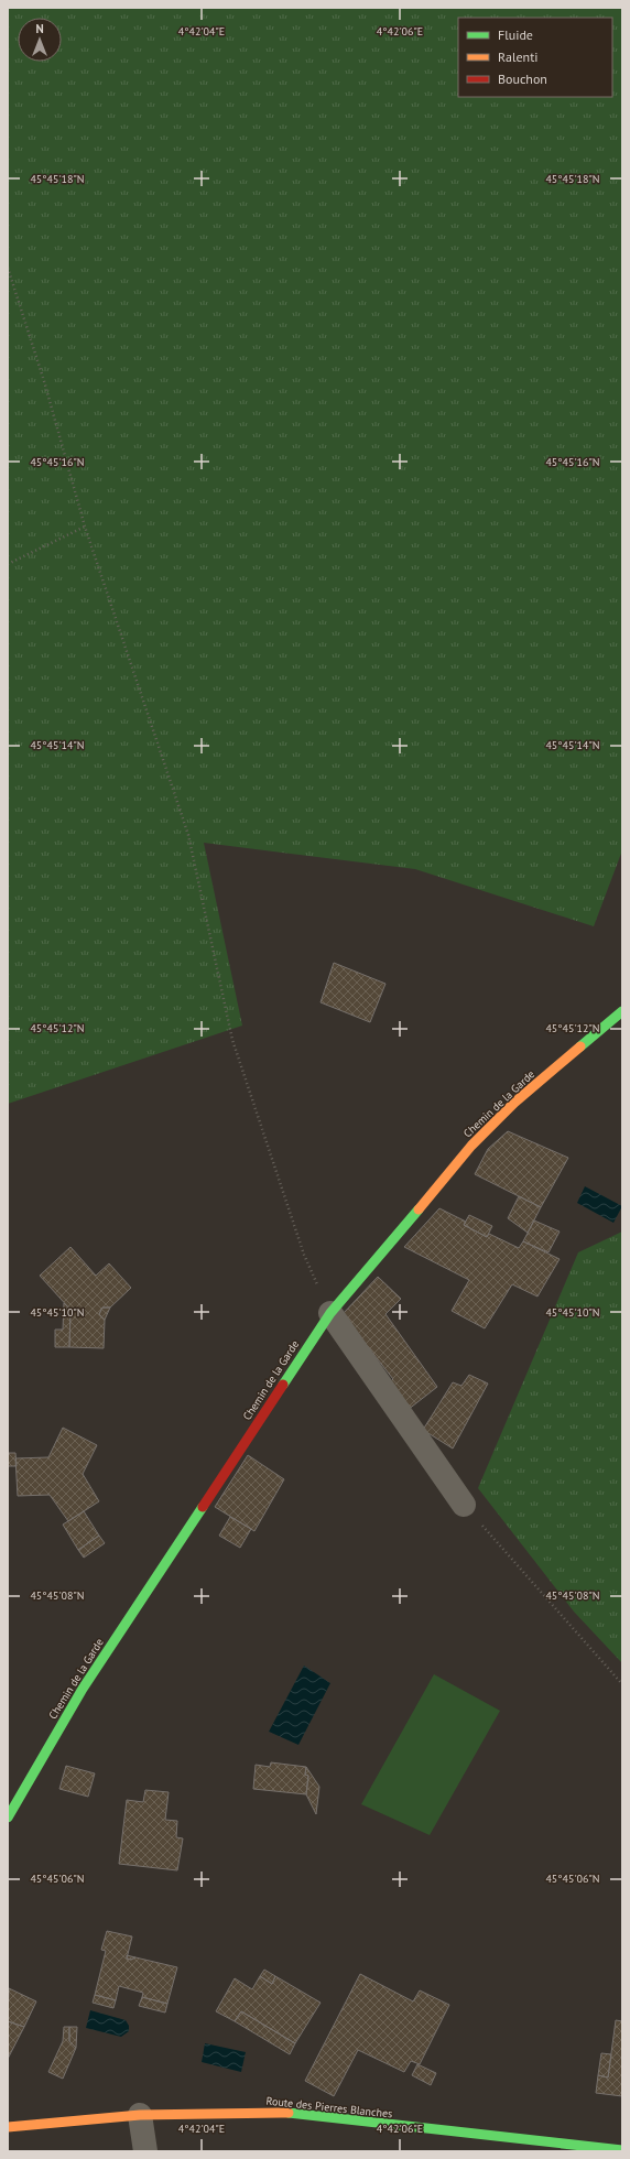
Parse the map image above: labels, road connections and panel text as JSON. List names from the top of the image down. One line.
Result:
{"streets":{"street":["Chemin de la Garde","Route des Pierres Blanches"]},"legend":["Fluide","Ralenti","Bouchon"],"north":"top","coordinates":["4°42'04\"E","4°42'06\"E","45°45'18\"N","45°45'16\"N","45°45'14\"N","45°45'12\"N","45°45'10\"N","45°45'08\"N","45°45'06\"N"]}
